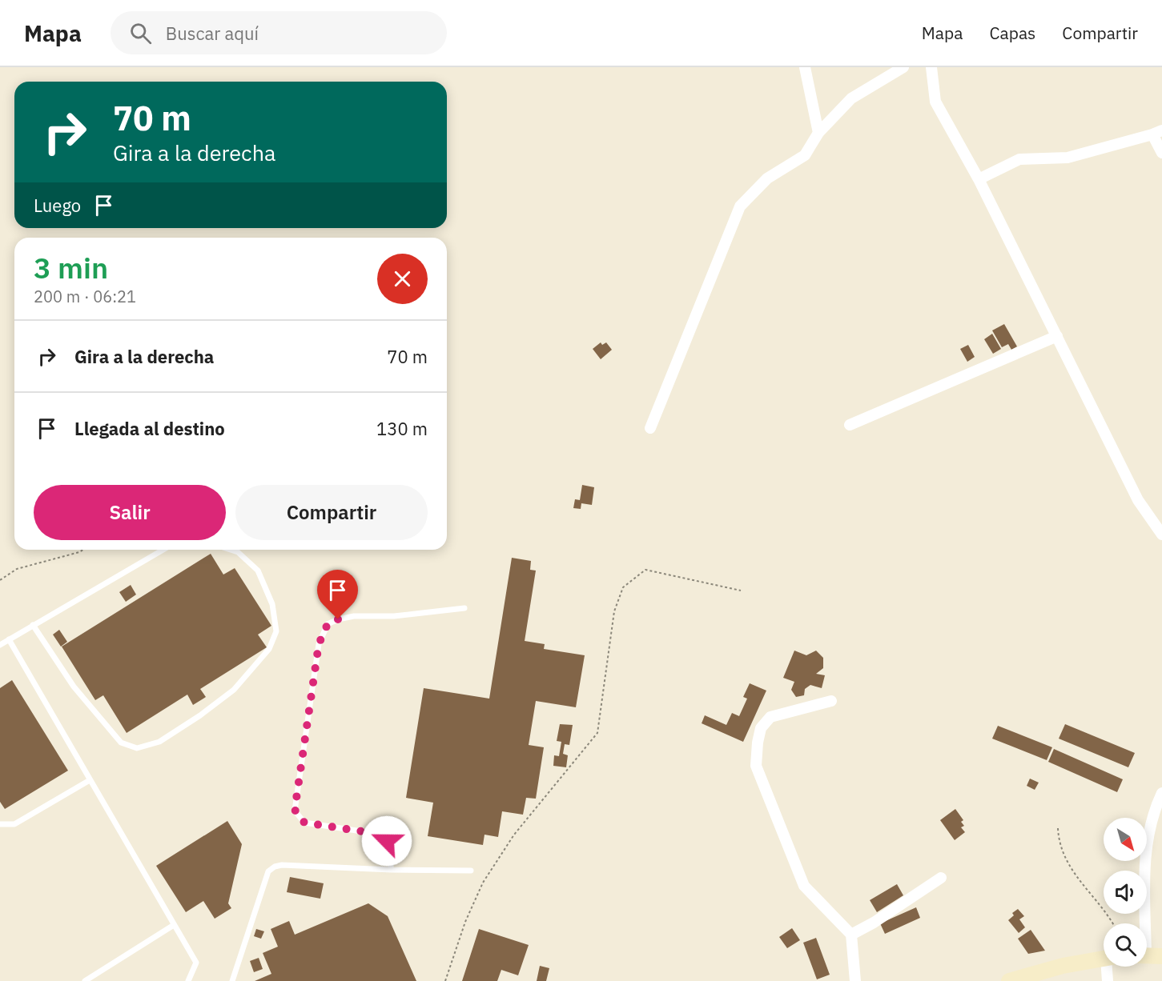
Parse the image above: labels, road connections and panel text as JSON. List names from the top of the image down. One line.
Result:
{"north":"bottom right","page":{"header":"Mapa","search":"Buscar aquí","nav":["Mapa","Capas","Compartir"],"turn":["70 m","Gira a la derecha"],"then":"Luego","heading":["3 min","200 m · 06:21"],"list":[{"name":"Gira a la derecha","value":"70 m"},{"name":"Llegada al destino","value":"130 m"}],"buttons":["Salir","Compartir"]}}
